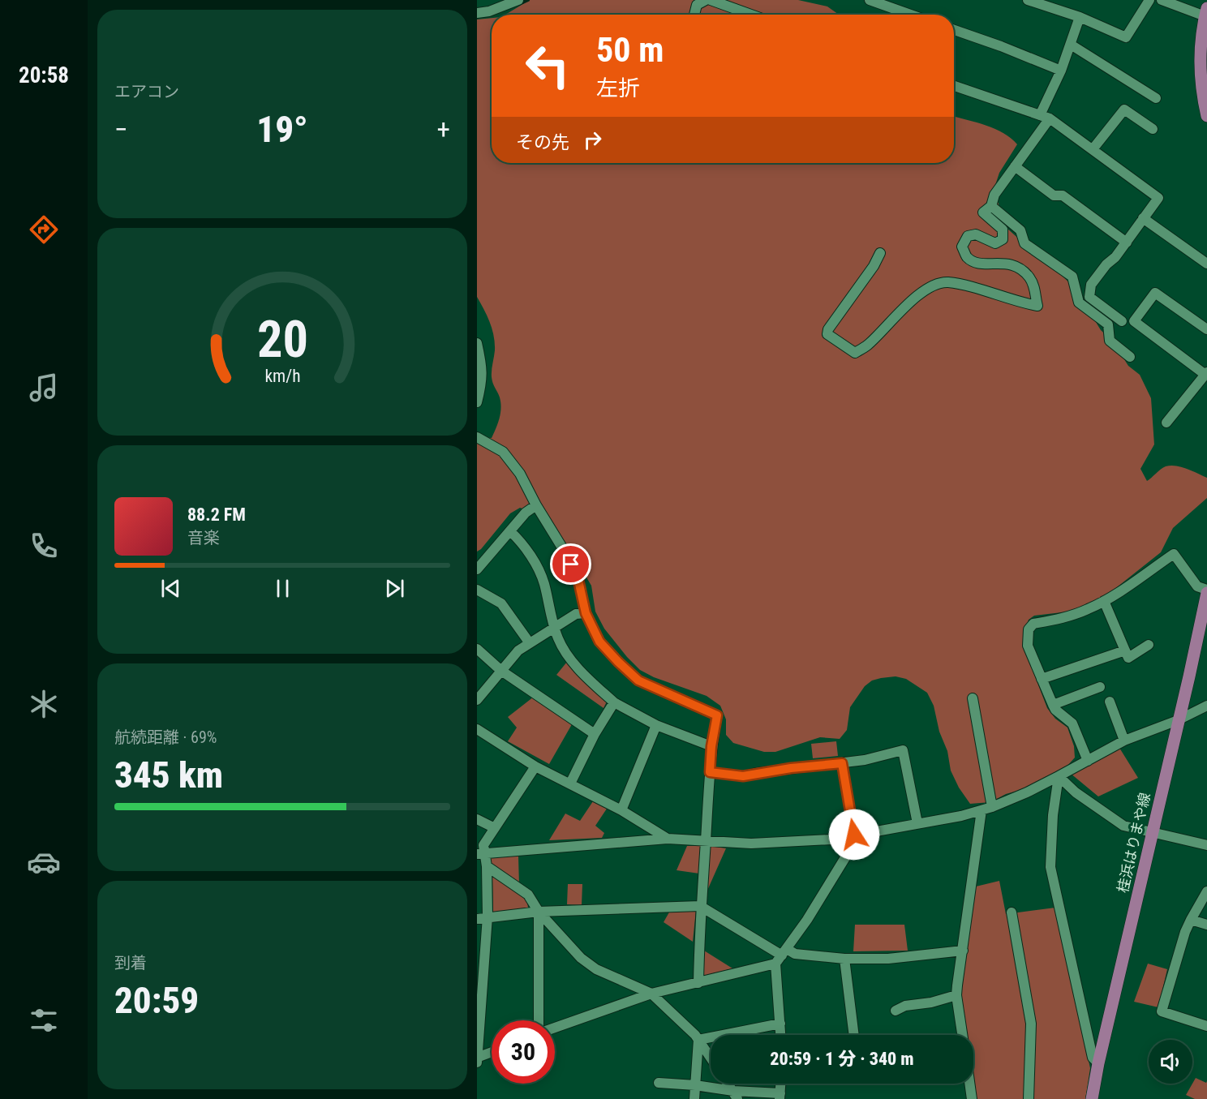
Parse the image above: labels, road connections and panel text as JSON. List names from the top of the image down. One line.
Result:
{"streets":{"main road":["桂浜はりまや線"]},"page":{"tabs":"20:58","tile":["エアコン",["航続距離 · 69%","345 km"],["到着","20:59"]],"turn":["50 m","左折"],"heat":["−","19°","+"],"then":"その先","song":["88.2 FM","音楽"],"limit":"30","trip":"20:59 · 1 分 · 340 m","gauge":["20","km/h"]}}
